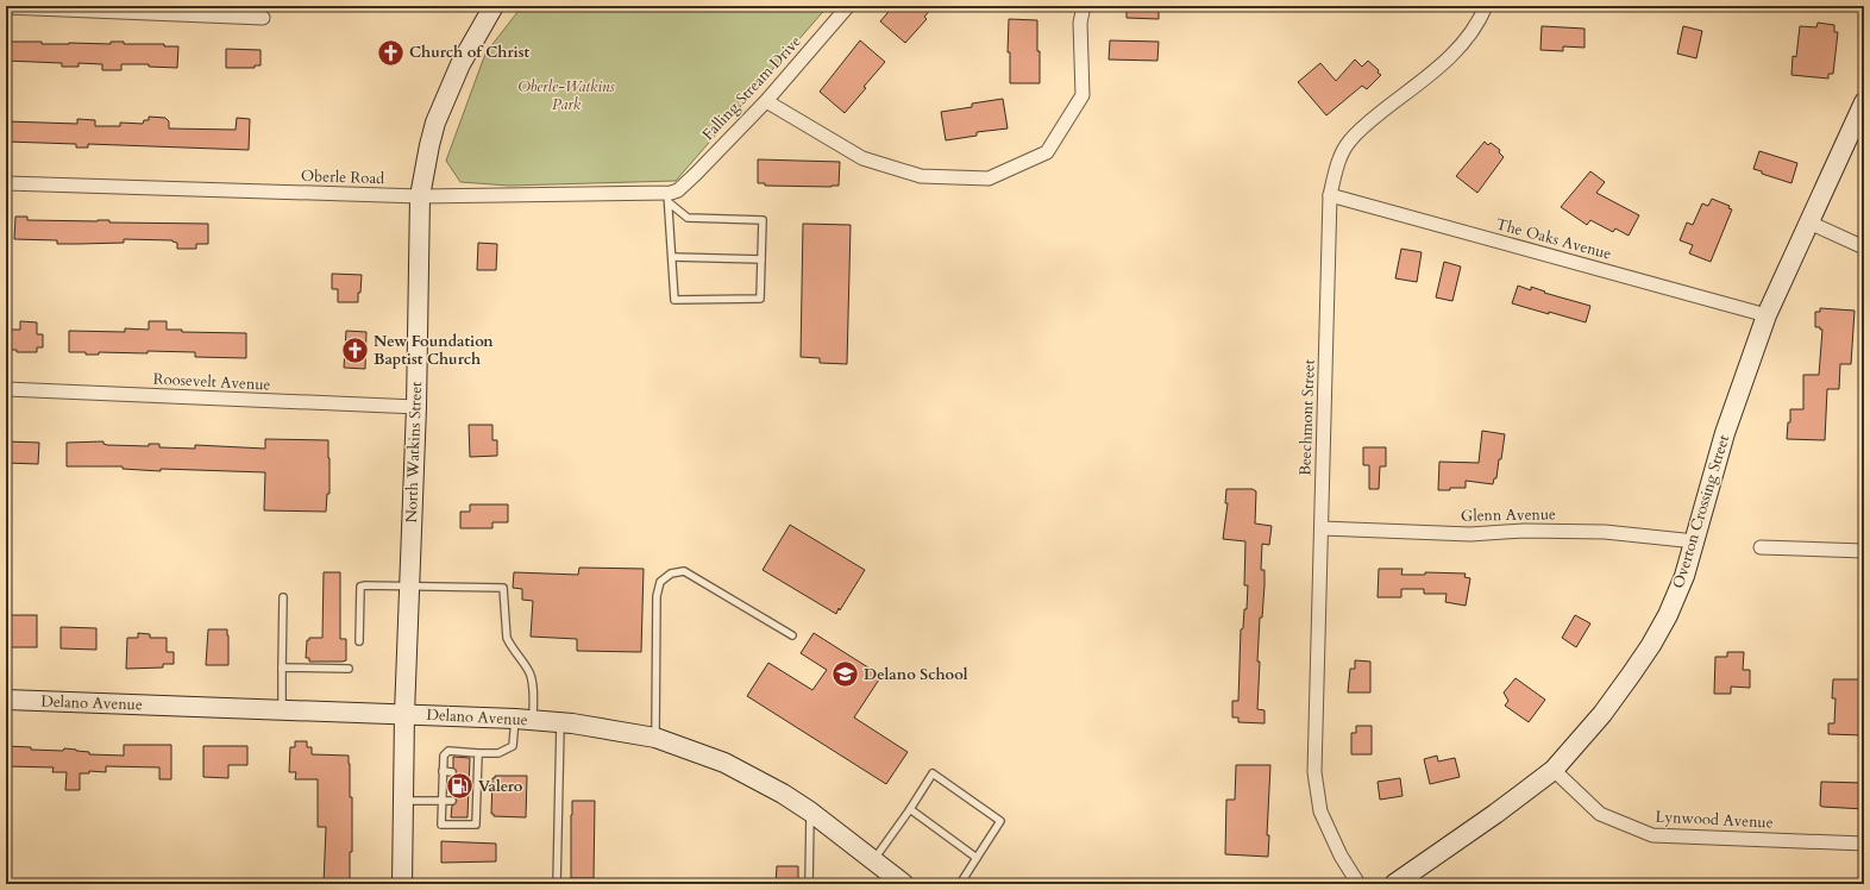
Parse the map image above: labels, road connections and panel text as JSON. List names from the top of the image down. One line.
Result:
{"streets":{"main road":["North Watkins Street","Overton Crossing Street","Delano Avenue"],"street":["Falling Stream Drive","Oberle Road","The Oaks Avenue","Roosevelt Avenue","Beechmont Street","Glenn Avenue","Lynwood Avenue"]},"crossings":[["Falling Stream Drive","Oberle Road"],["Oberle Road","North Watkins Street"],["The Oaks Avenue","Beechmont Street"],["The Oaks Avenue","Overton Crossing Street"],["Roosevelt Avenue","North Watkins Street"],["Beechmont Street","Glenn Avenue"],["North Watkins Street","Delano Avenue"],["Overton Crossing Street","Glenn Avenue"],["Overton Crossing Street","Lynwood Avenue"]],"parks":["Oberle-Watkins Park"],"places":{"church":["Church of Christ","New Foundation Baptist Church"],"school or university":["Delano School"],"fuel station":["Valero"]}}
